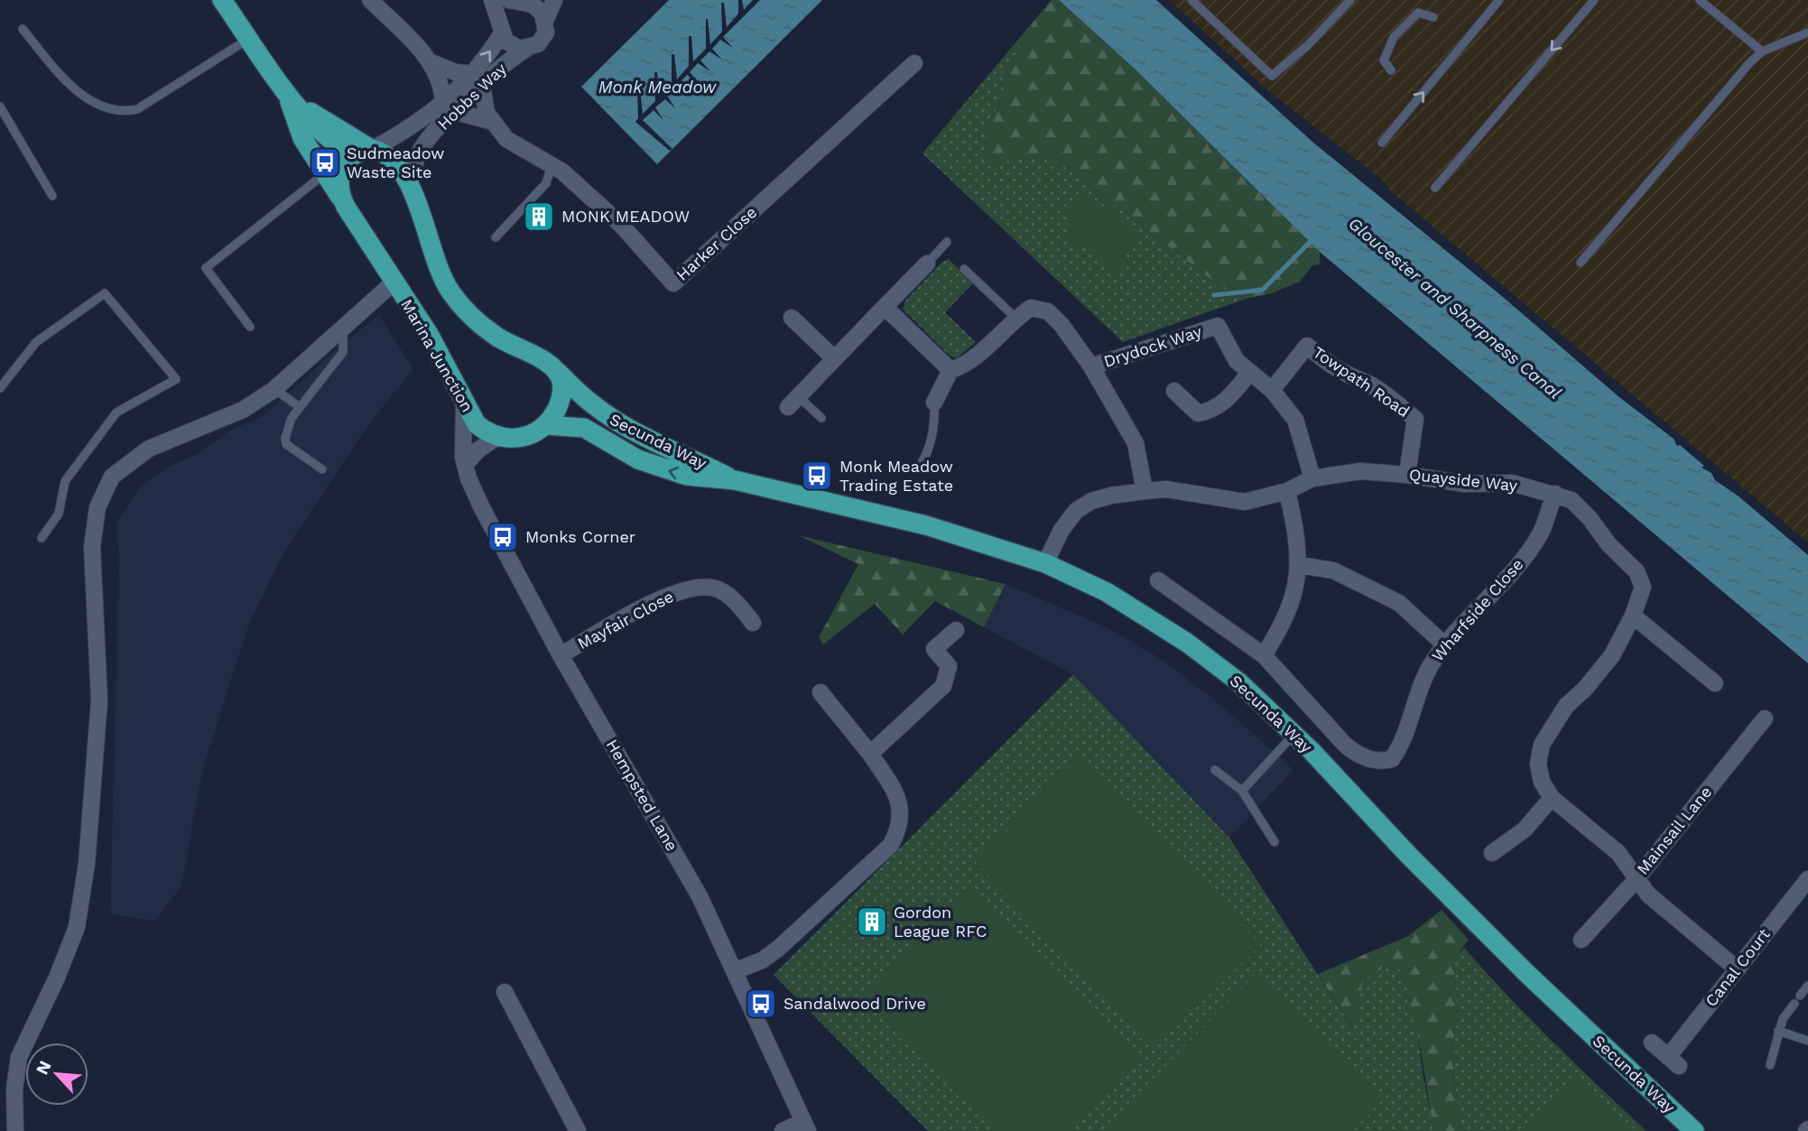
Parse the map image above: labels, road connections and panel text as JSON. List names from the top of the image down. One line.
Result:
{"streets":{"main road":["Marina Junction","Secunda Way"],"street":["Hobbs Way","Harker Close","Drydock Way","Towpath Road","Quayside Way","Wharfside Close","Mayfair Close","Hempsted Lane","Mainsail Lane","Canal Court"]},"crossings":[["Drydock Way","Towpath Road"],["Drydock Way","Quayside Way"],["Marina Junction","Hempsted Lane"],["Towpath Road","Quayside Way"],["Secunda Way","Quayside Way"],["Quayside Way","Wharfside Close"],["Quayside Way","Mainsail Lane"],["Quayside Way","Canal Court"],["Mayfair Close","Hempsted Lane"]],"water":["Monk Meadow","Gloucester and Sharpness Canal"],"places":{"bus stop":["Sudmeadow Waste Site","Monk Meadow Trading Estate","Monks Corner","Sandalwood Drive"],"building":["MONK MEADOW","Gordon League RFC"]},"north":"top left"}
